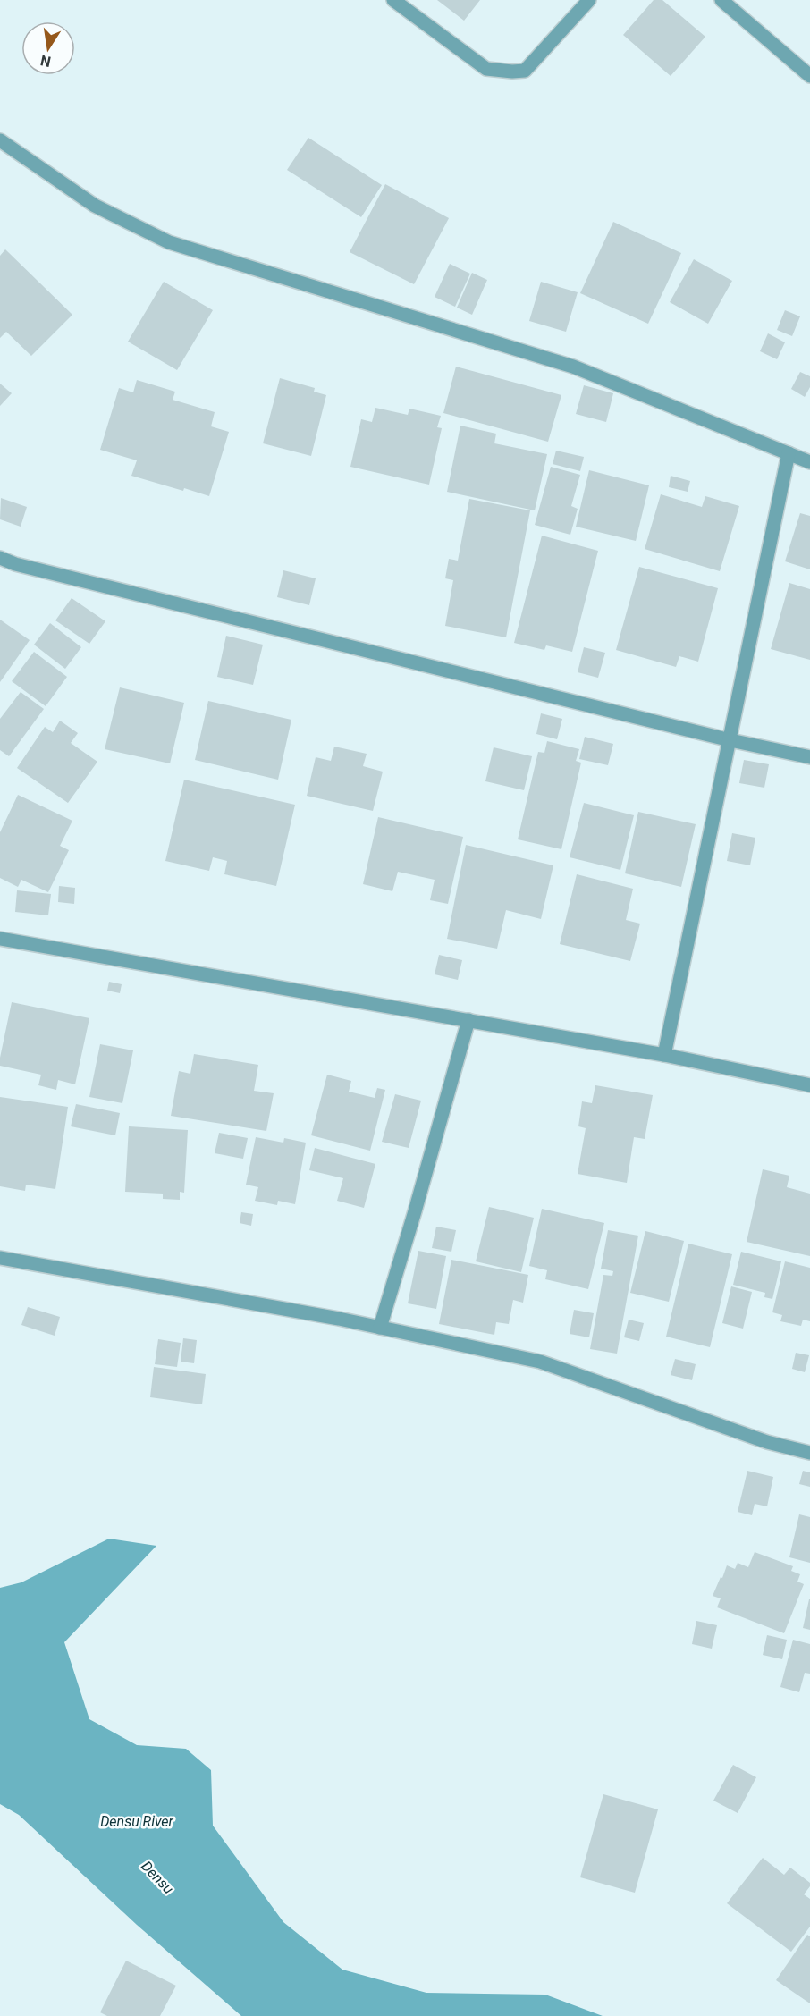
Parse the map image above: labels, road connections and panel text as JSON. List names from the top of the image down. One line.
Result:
{"water":["Densu River","Densu"],"north":"bottom"}
